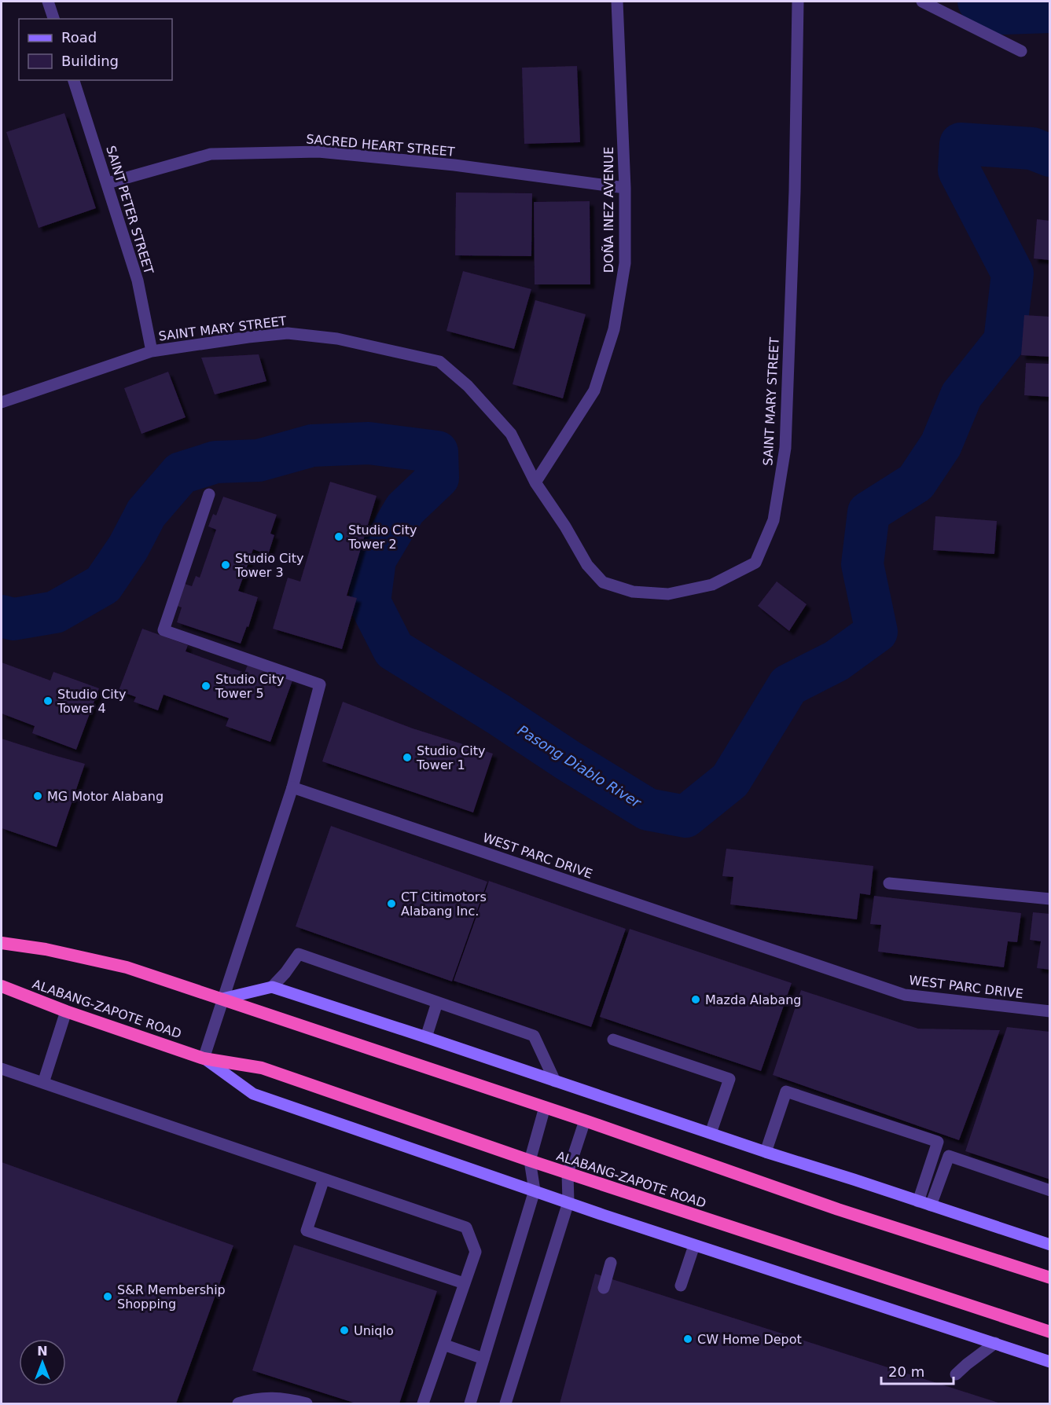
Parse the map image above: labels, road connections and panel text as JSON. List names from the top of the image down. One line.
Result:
{"streets":{"highway":["ALABANG-ZAPOTE ROAD"],"street":["SACRED HEART STREET","SAINT PETER STREET","DOÑA INEZ AVENUE","SAINT MARY STREET","WEST PARC DRIVE"]},"crossings":[["SACRED HEART STREET","SAINT PETER STREET"],["SACRED HEART STREET","DOÑA INEZ AVENUE"],["SAINT PETER STREET","SAINT MARY STREET"],["DOÑA INEZ AVENUE","SAINT MARY STREET"]],"water":["Pasong Diablo River"],"places":["Studio City Tower 2","Studio City Tower 3","Studio City Tower 5","Studio City Tower 4","Studio City Tower 1","MG Motor Alabang","CT Citimotors Alabang Inc.","Mazda Alabang","S&R Membership Shopping","Uniqlo","CW Home Depot"],"legend":["Road","Building"],"scale_bar":"20 m","north":"top"}
